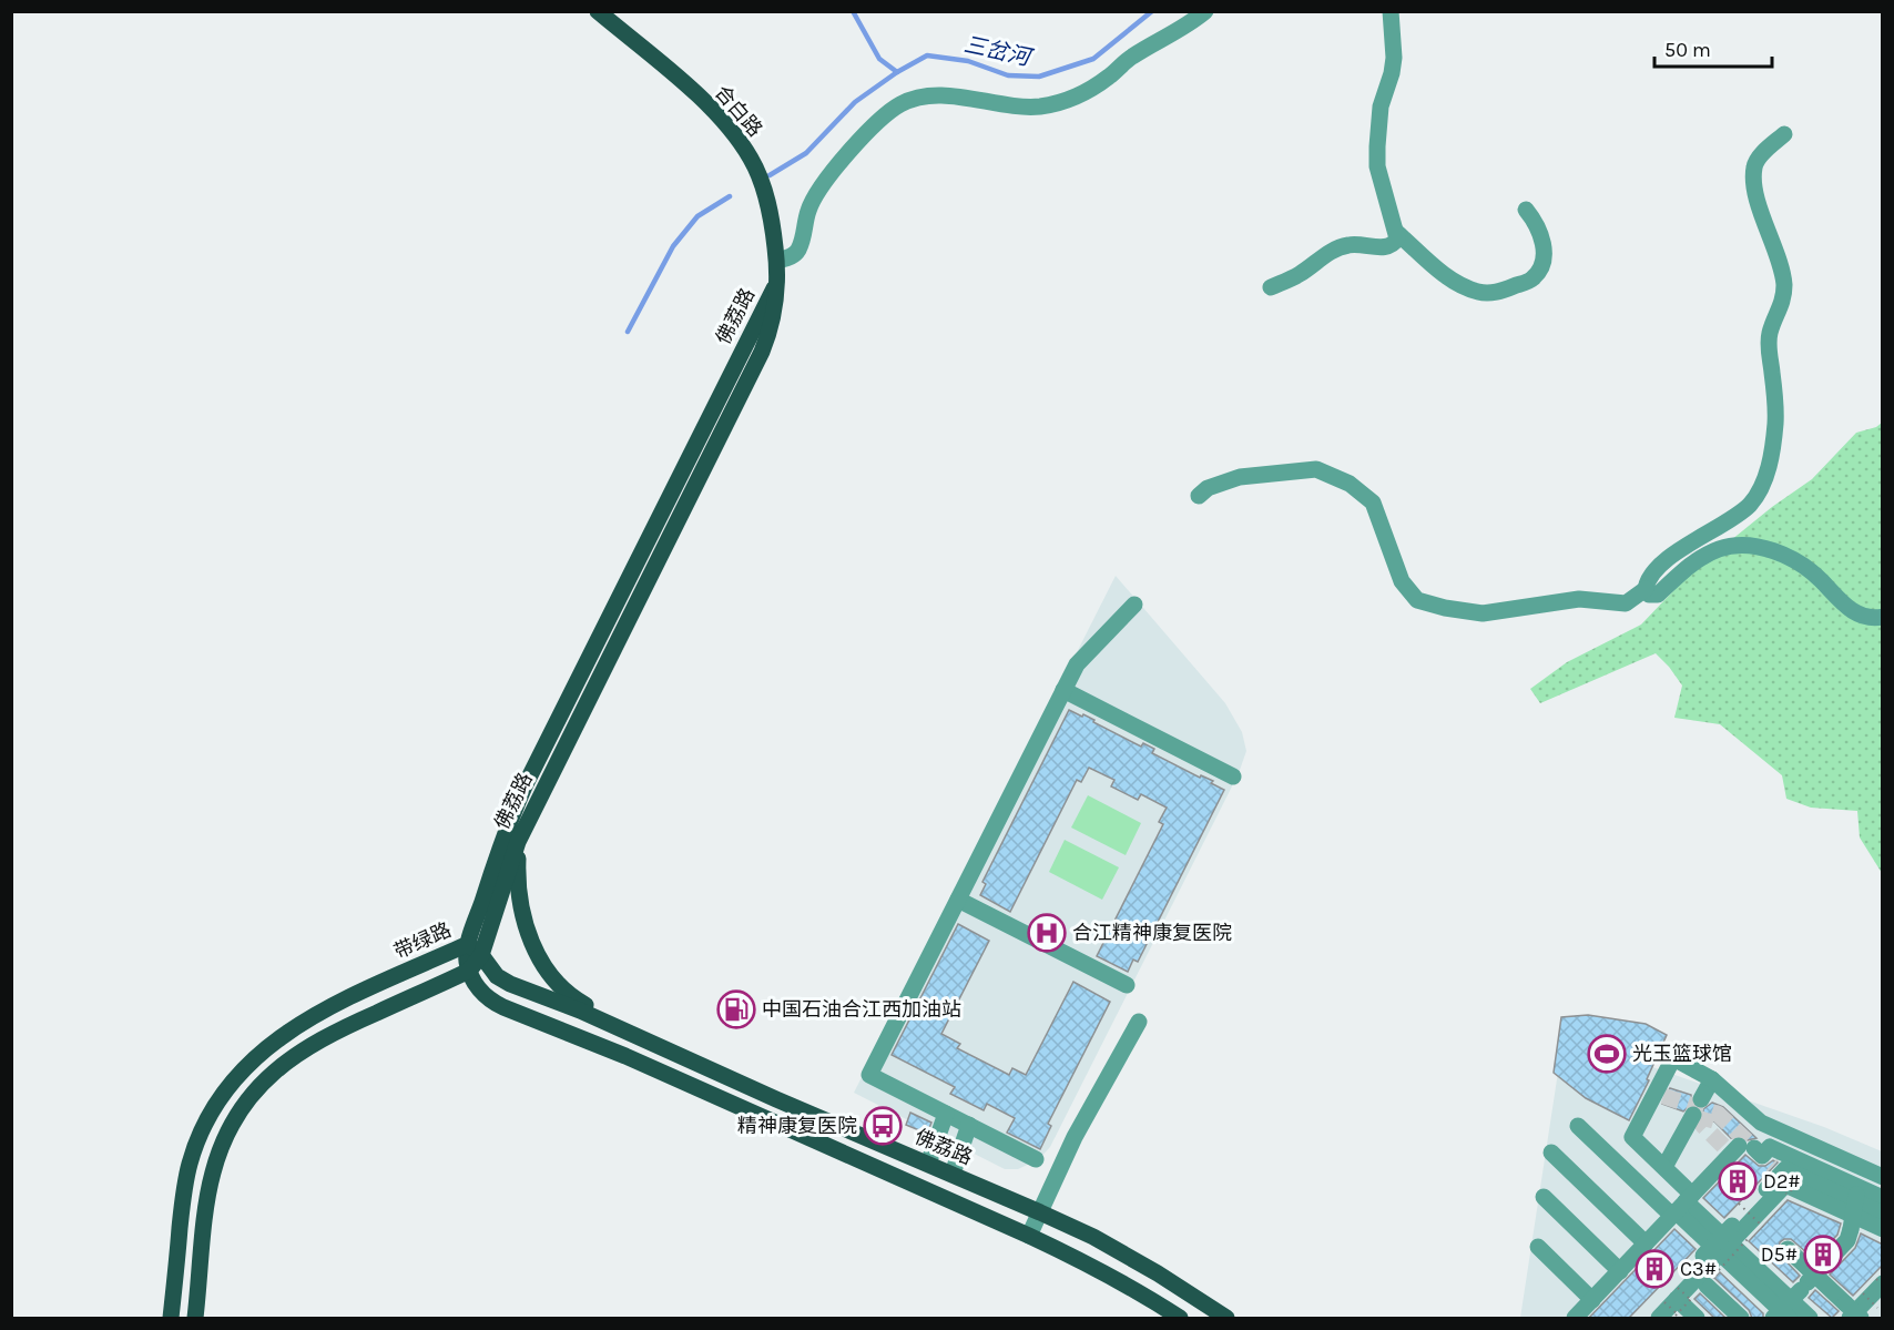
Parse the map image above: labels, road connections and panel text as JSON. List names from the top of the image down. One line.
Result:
{"streets":{"main road":["合白路","佛荔路","带绿路"]},"crossings":[["合白路","佛荔路"],["佛荔路","带绿路"]],"water":["三岔河"],"places":{"hospital":["合江精神康复医院"],"fuel station":["中国石油合江西加油站"],"sports":["光玉篮球馆"],"bus stop":["精神康复医院"],"building":["D2#","D5#","C3#"]},"scale_bar":"50 m"}
